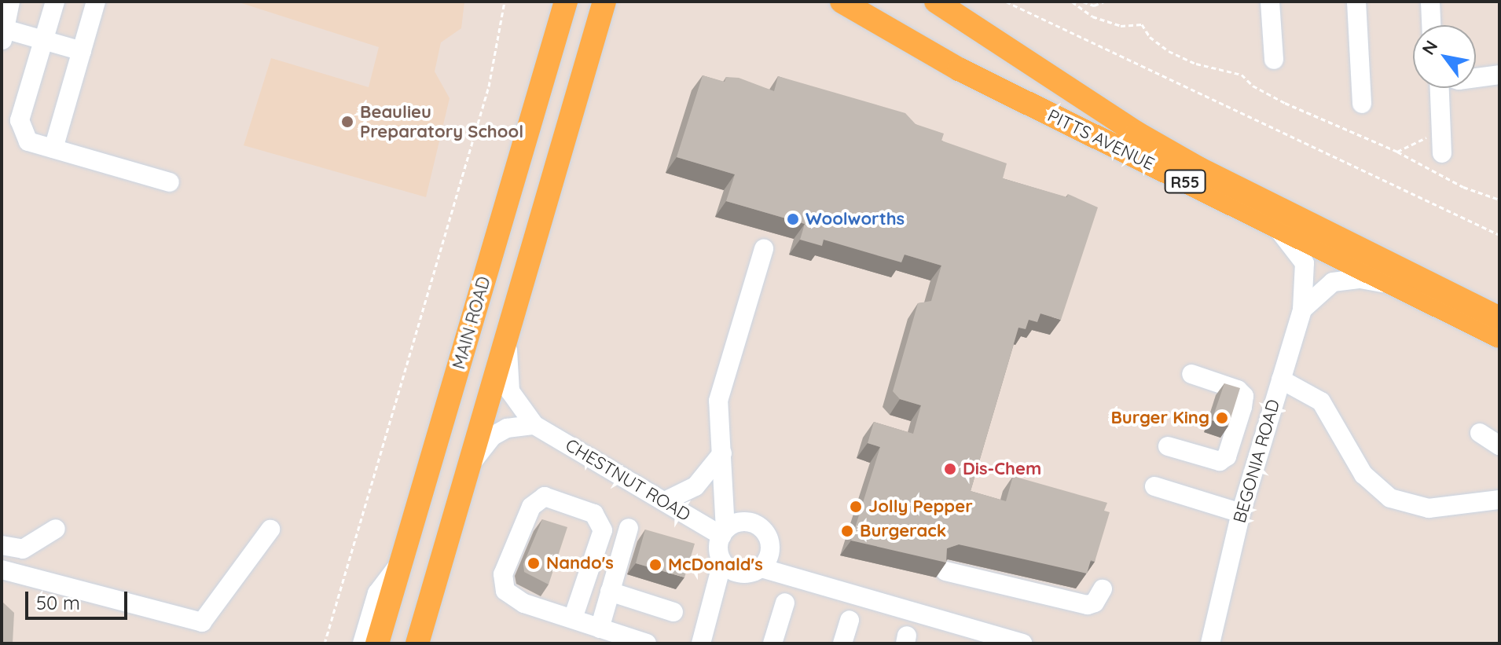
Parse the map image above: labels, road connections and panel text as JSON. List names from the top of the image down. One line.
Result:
{"streets":{"main road":["PITTS AVENUE","R55","MAIN ROAD"],"street":["BEGONIA ROAD","CHESTNUT ROAD"]},"crossings":[["PITTS AVENUE","BEGONIA ROAD"]],"places":["Beaulieu Preparatory School","Woolworths","Burger King","Dis-Chem","Jolly Pepper","Burgerack","Nando's","McDonald's"],"scale_bar":"50 m","north":"top left"}
